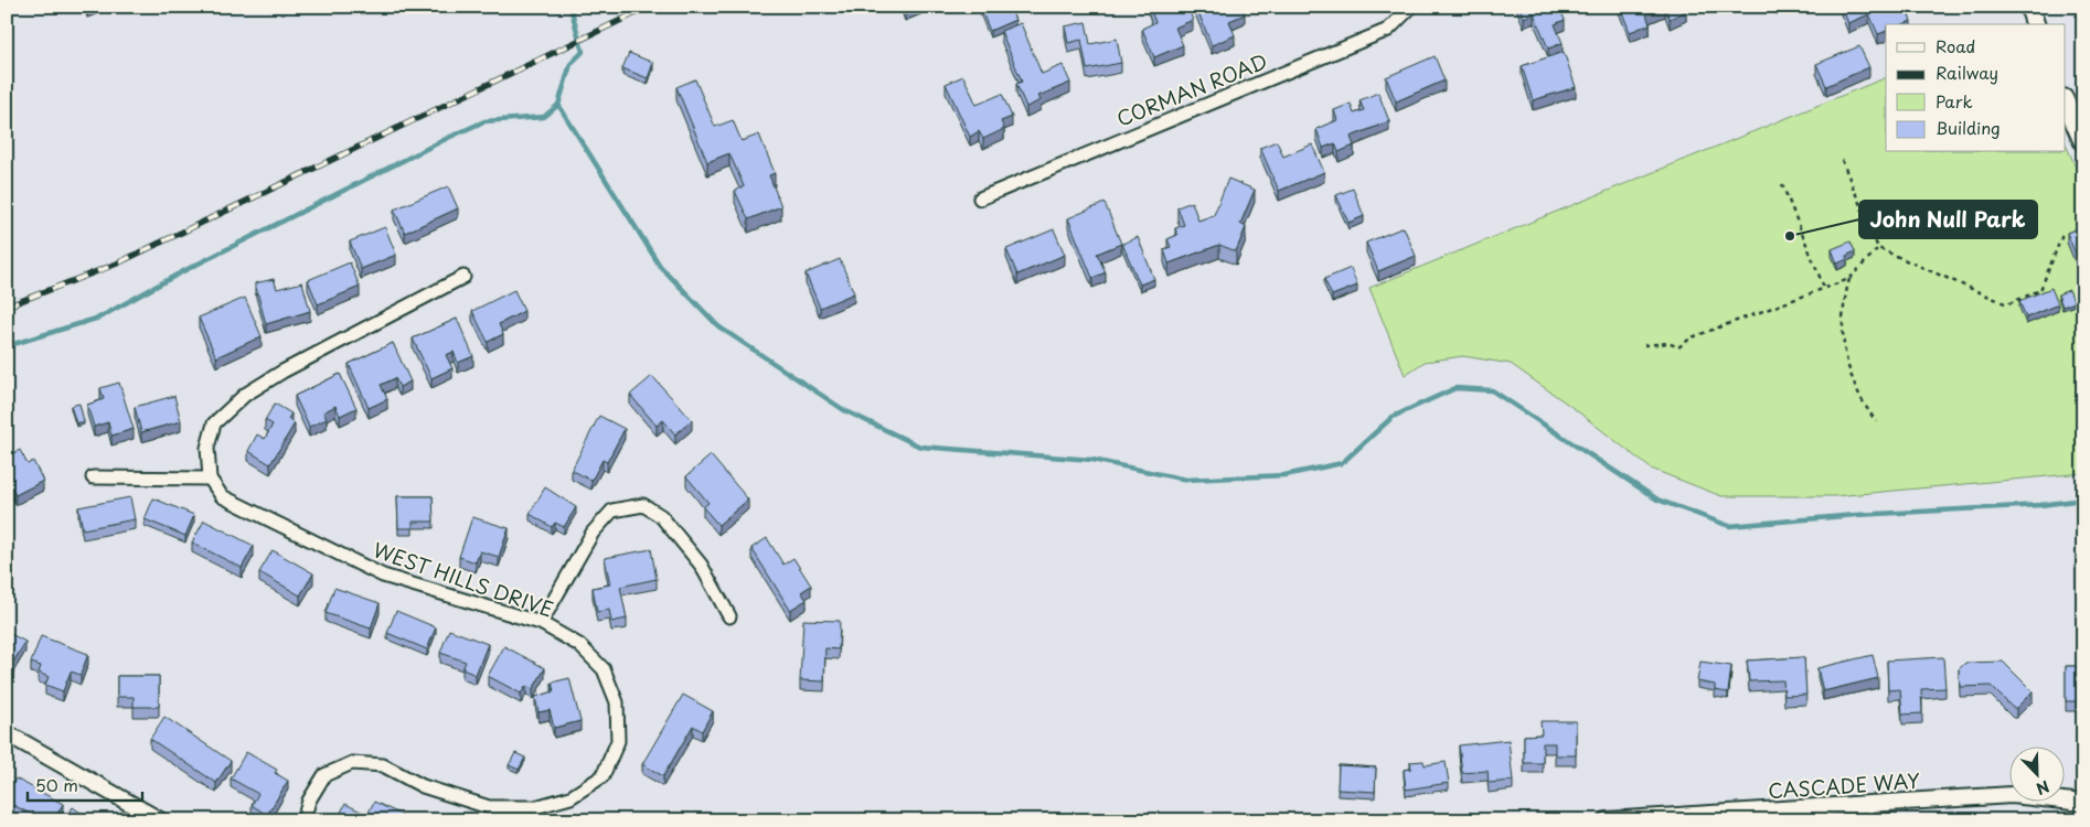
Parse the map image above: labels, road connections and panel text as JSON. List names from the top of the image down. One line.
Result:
{"streets":{"street":["CORMAN ROAD","WEST HILLS DRIVE","CASCADE WAY"]},"places":["John Null Park"],"legend":["Road","Railway","Park","Building"],"scale_bar":"50 m","north":"bottom right"}
